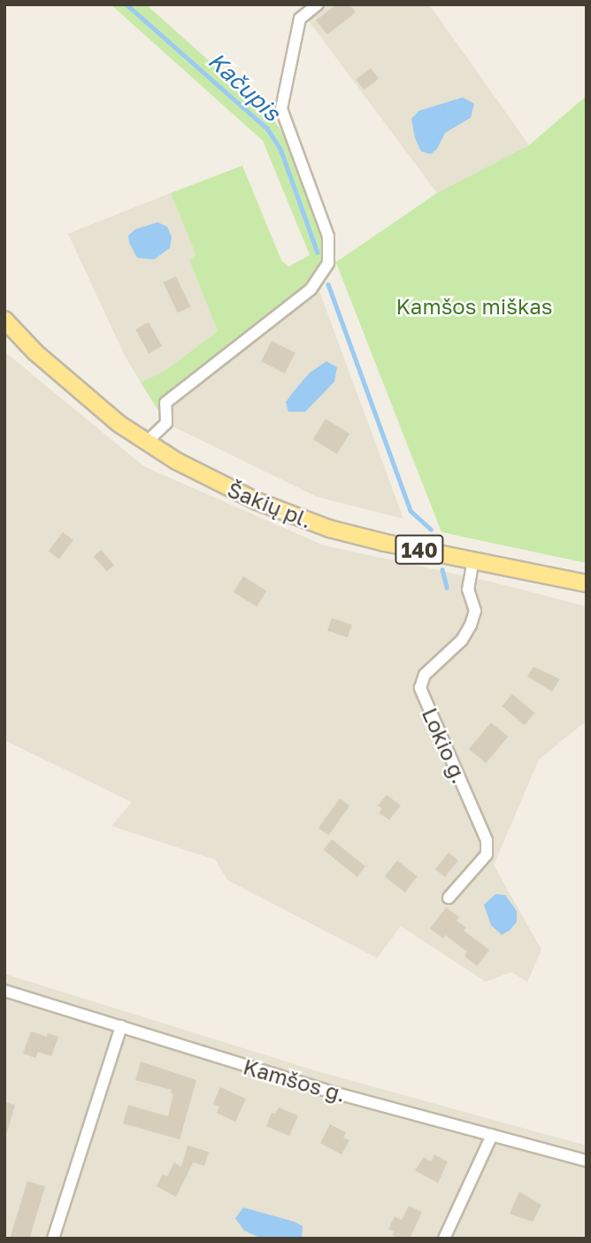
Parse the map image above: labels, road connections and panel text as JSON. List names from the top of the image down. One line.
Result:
{"streets":{"main road":["Šakių pl.","140"],"street":["Lokio g.","Kamšos g."]},"crossings":[["Šakių pl.","Lokio g."]],"water":["Kačupis"],"parks":["Kamšos miškas"]}
